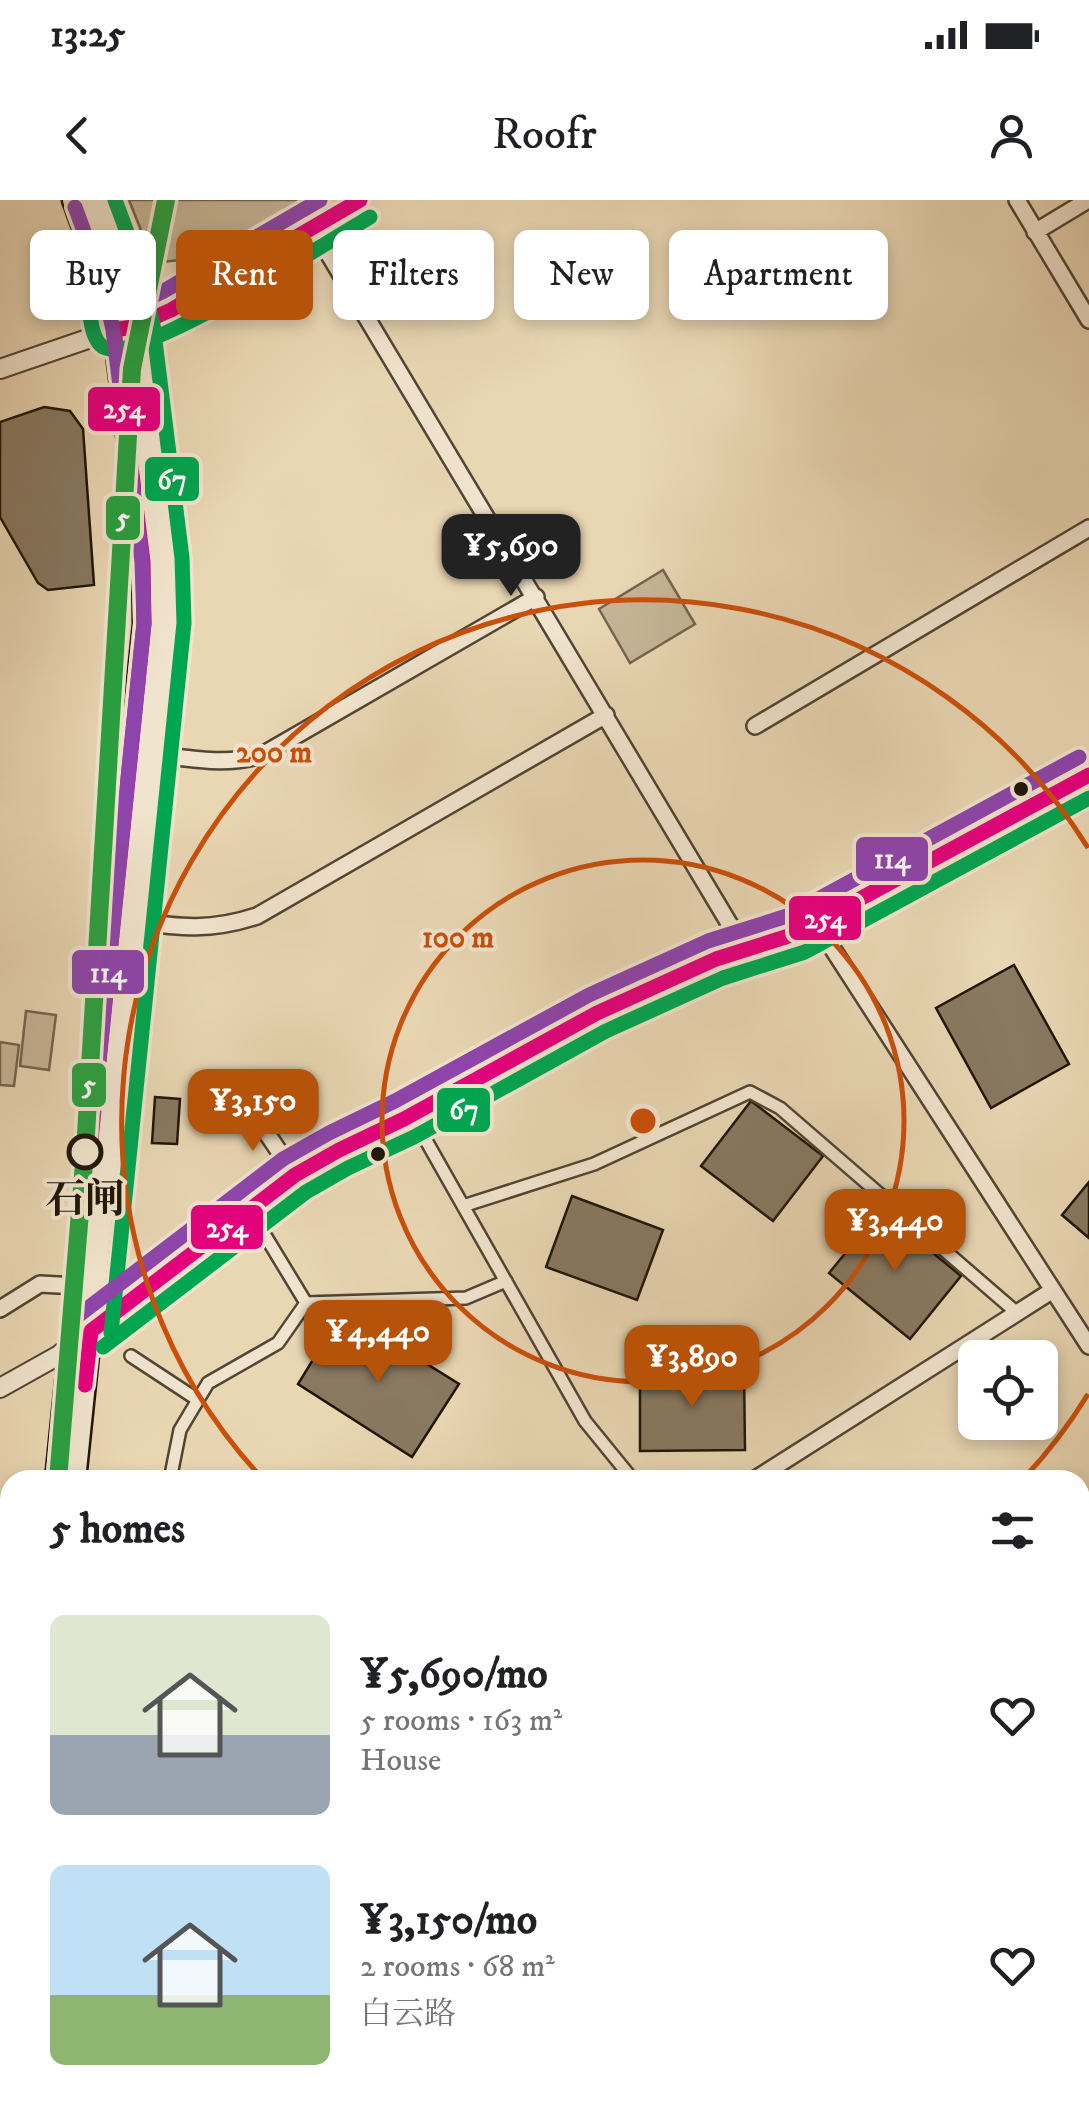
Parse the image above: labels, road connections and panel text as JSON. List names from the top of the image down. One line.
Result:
{"places":["石闸"],"lines":["metro line 5","transit line 254","transit line 67","transit line 114"],"page":{"status":"13:25","header":"Roofr","chip":["Buy","Rent","Filters","New","Apartment"],"price":["¥5,690","¥3,150","¥3,440","¥4,440","¥3,890"],"heading":"5 homes","list":[{"name":"¥5,690/mo","note":"5 rooms · 163 m² · House"},{"name":"¥3,150/mo","note":"2 rooms · 68 m² · 白云路"}]},"rings":["200 m","100 m"]}
